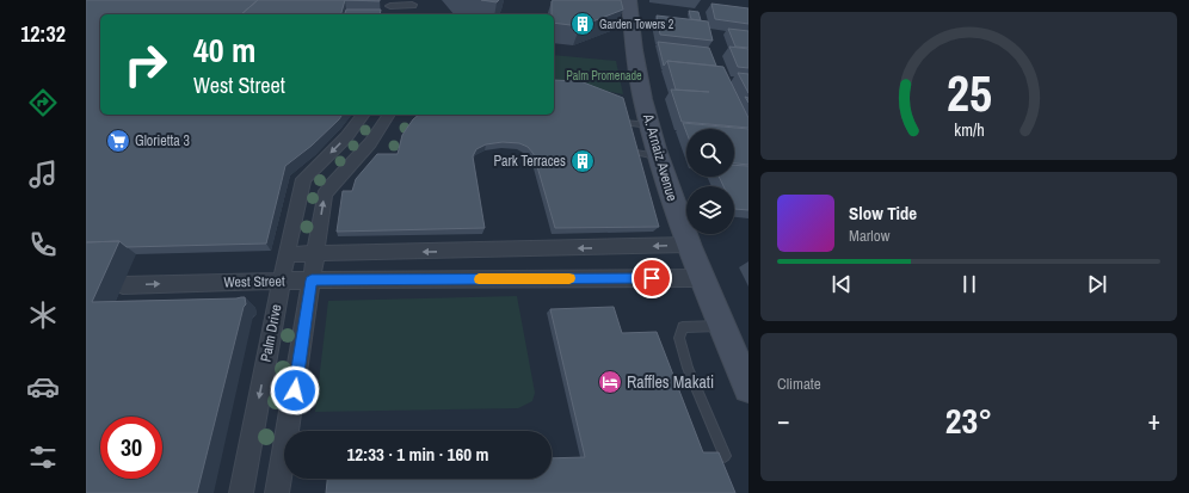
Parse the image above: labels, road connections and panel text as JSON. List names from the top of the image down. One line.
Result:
{"streets":{"main road":["A. Arnaiz Avenue"],"street":["West Street","Palm Drive"]},"crossings":[["A. Arnaiz Avenue","West Street"],["West Street","Palm Drive"]],"parks":["Palm Promenade"],"places":{"building":["Garden Towers 2","Park Terraces"],"supermarket":["Glorietta 3"],"hotel":["Raffles Makati"]},"page":{"tabs":"12:32","turn":["40 m","West Street"],"song":["Slow Tide","Marlow"],"tile":"Climate","heat":["−","23°","+"],"limit":"30","trip":"12:33 · 1 min · 160 m","gauge":["25","km/h"]}}
